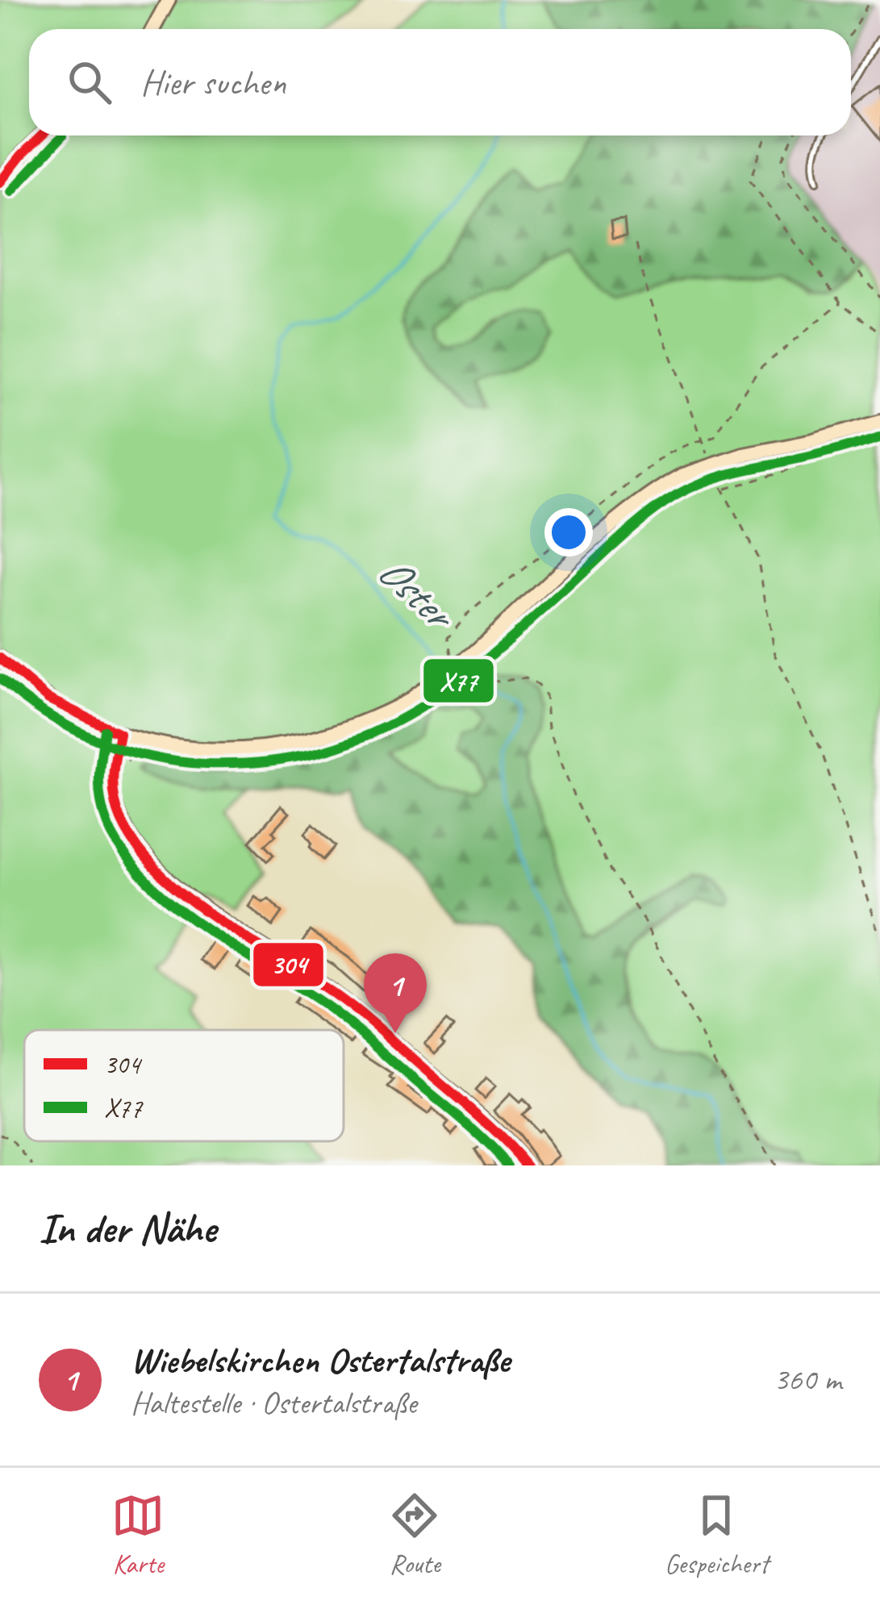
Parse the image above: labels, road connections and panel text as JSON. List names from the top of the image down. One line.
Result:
{"water":["Oster"],"lines":["transit line 304","transit line X77"],"legend":["304","X77"],"page":{"search":"Hier suchen","pins":"1","heading":"In der Nähe","list":[{"mark":"1","name":"Wiebelskirchen Ostertalstraße","note":"Haltestelle · Ostertalstraße","value":"360 m"}],"nav":["Karte","Route","Gespeichert"]}}
